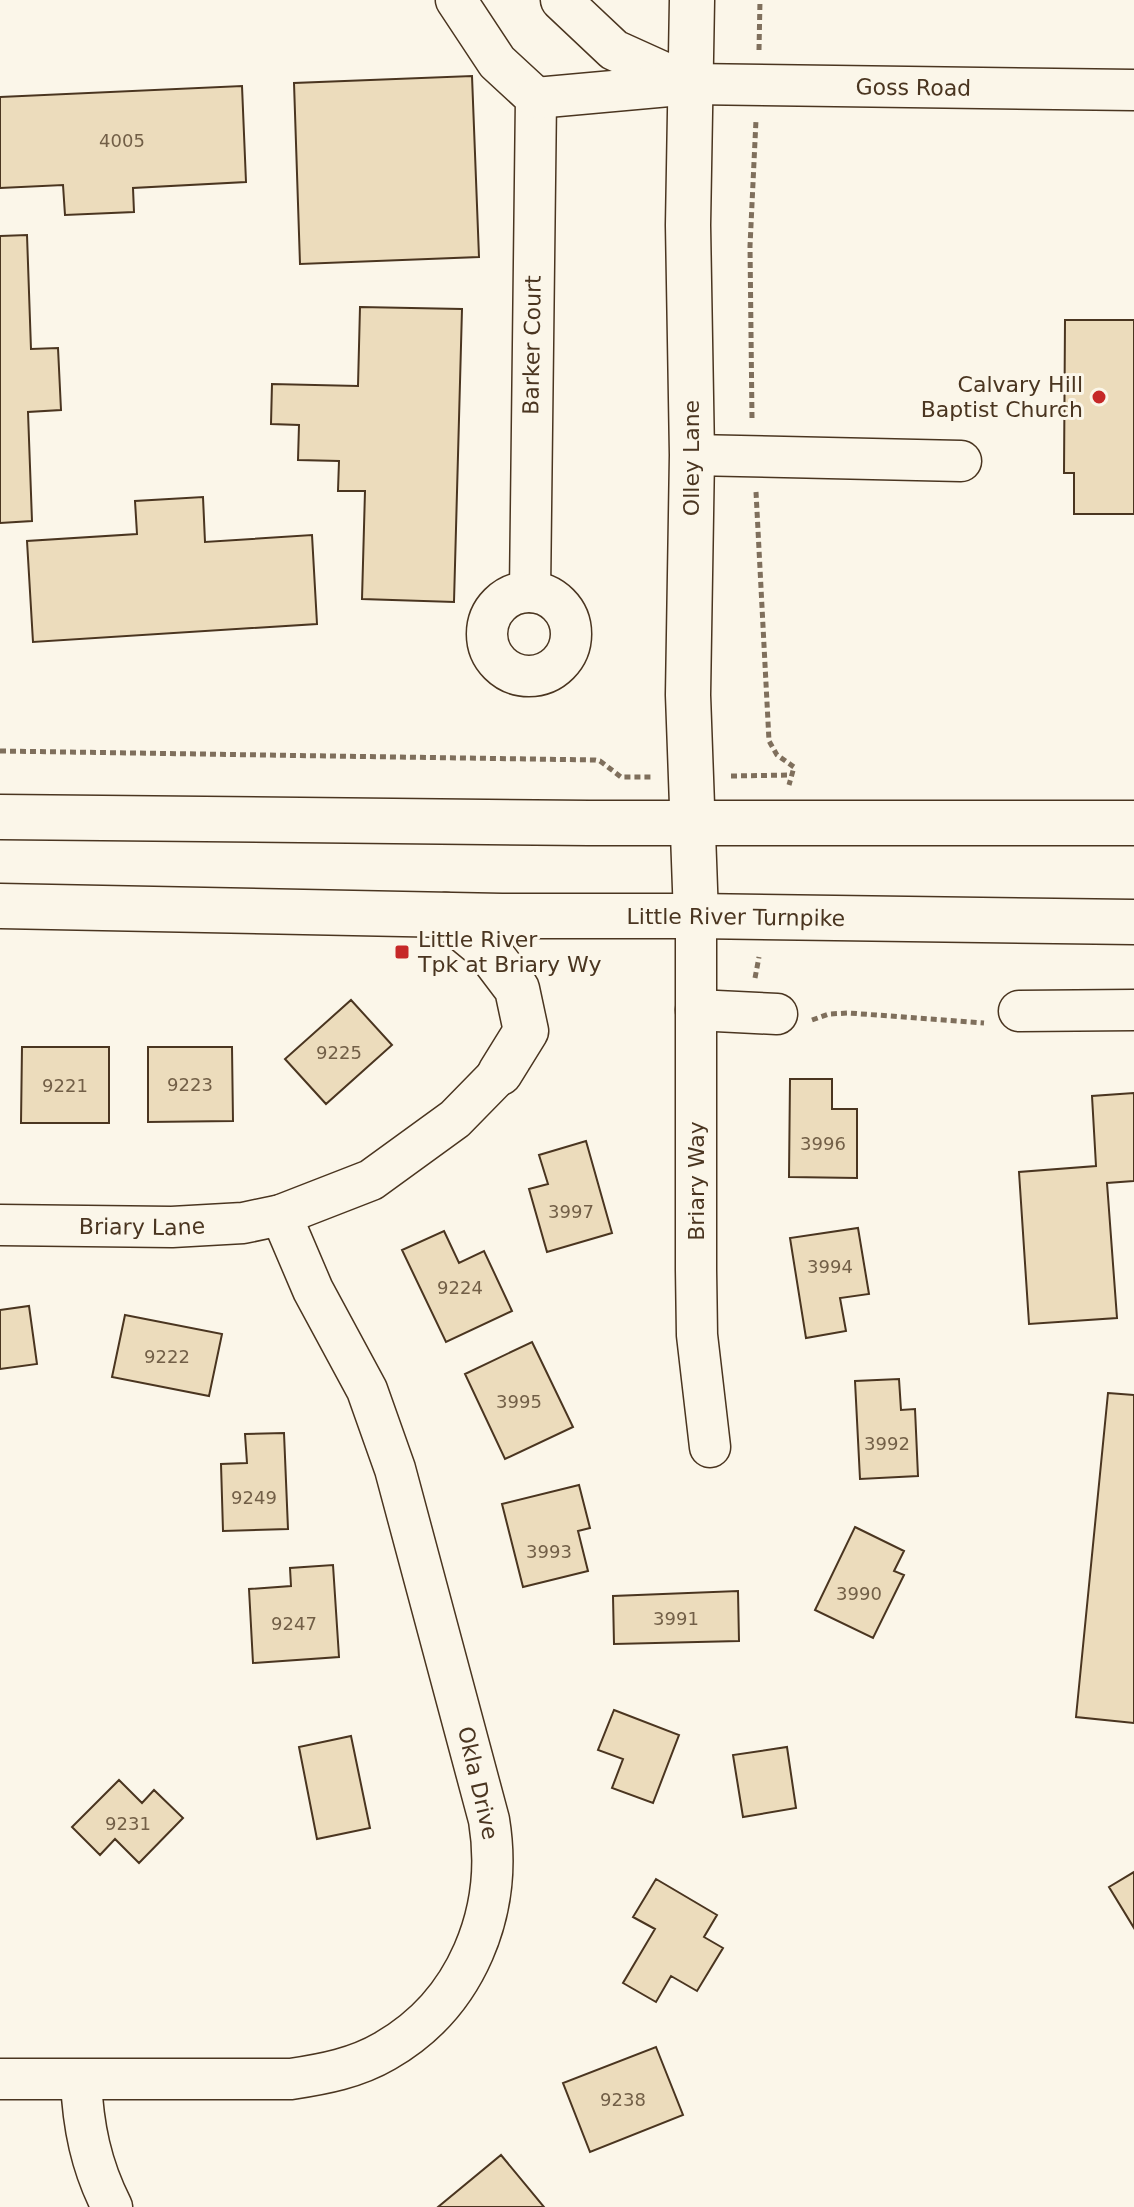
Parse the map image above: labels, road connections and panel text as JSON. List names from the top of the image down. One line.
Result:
{"streets":{"main road":["Olley Lane","Little River Turnpike"],"street":["Goss Road","Barker Court","Briary Way","Briary Lane","Okla Drive"]},"crossings":[["Goss Road","Olley Lane"],["Olley Lane","Little River Turnpike"],["Olley Lane","Briary Way"],["Little River Turnpike","Briary Way"],["Briary Lane","Okla Drive"]],"places":{"other":["Calvary Hill Baptist Church"],"transit":["Little River Tpk at Briary Wy"]},"house_numbers":["4005","9225","9223","9221","3996","3997","3994","9224","9222","3995","3992","9249","3993","3990","3991","9247","9231","9238"]}
